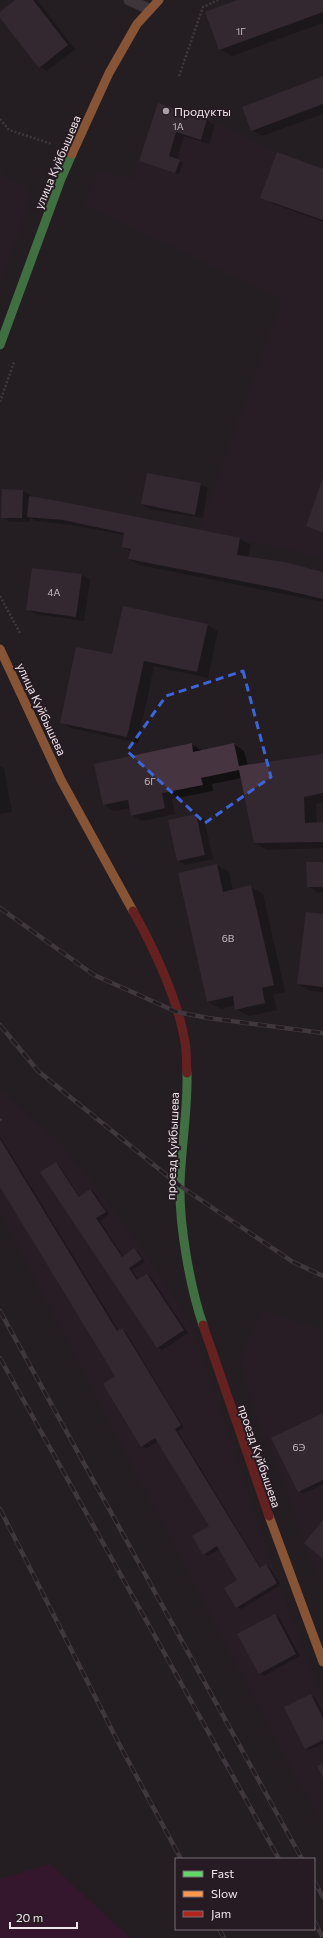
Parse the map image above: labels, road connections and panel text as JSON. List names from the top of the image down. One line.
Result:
{"streets":{"street":["улица Куйбышева","проезд Куйбышева"]},"crossings":[["улица Куйбышева","проезд Куйбышева"]],"places":["Продукты"],"house_numbers":["1Г","1А","4А","6Г","6В","6Э"],"legend":["Fast","Slow","Jam"],"scale_bar":"20 m"}
